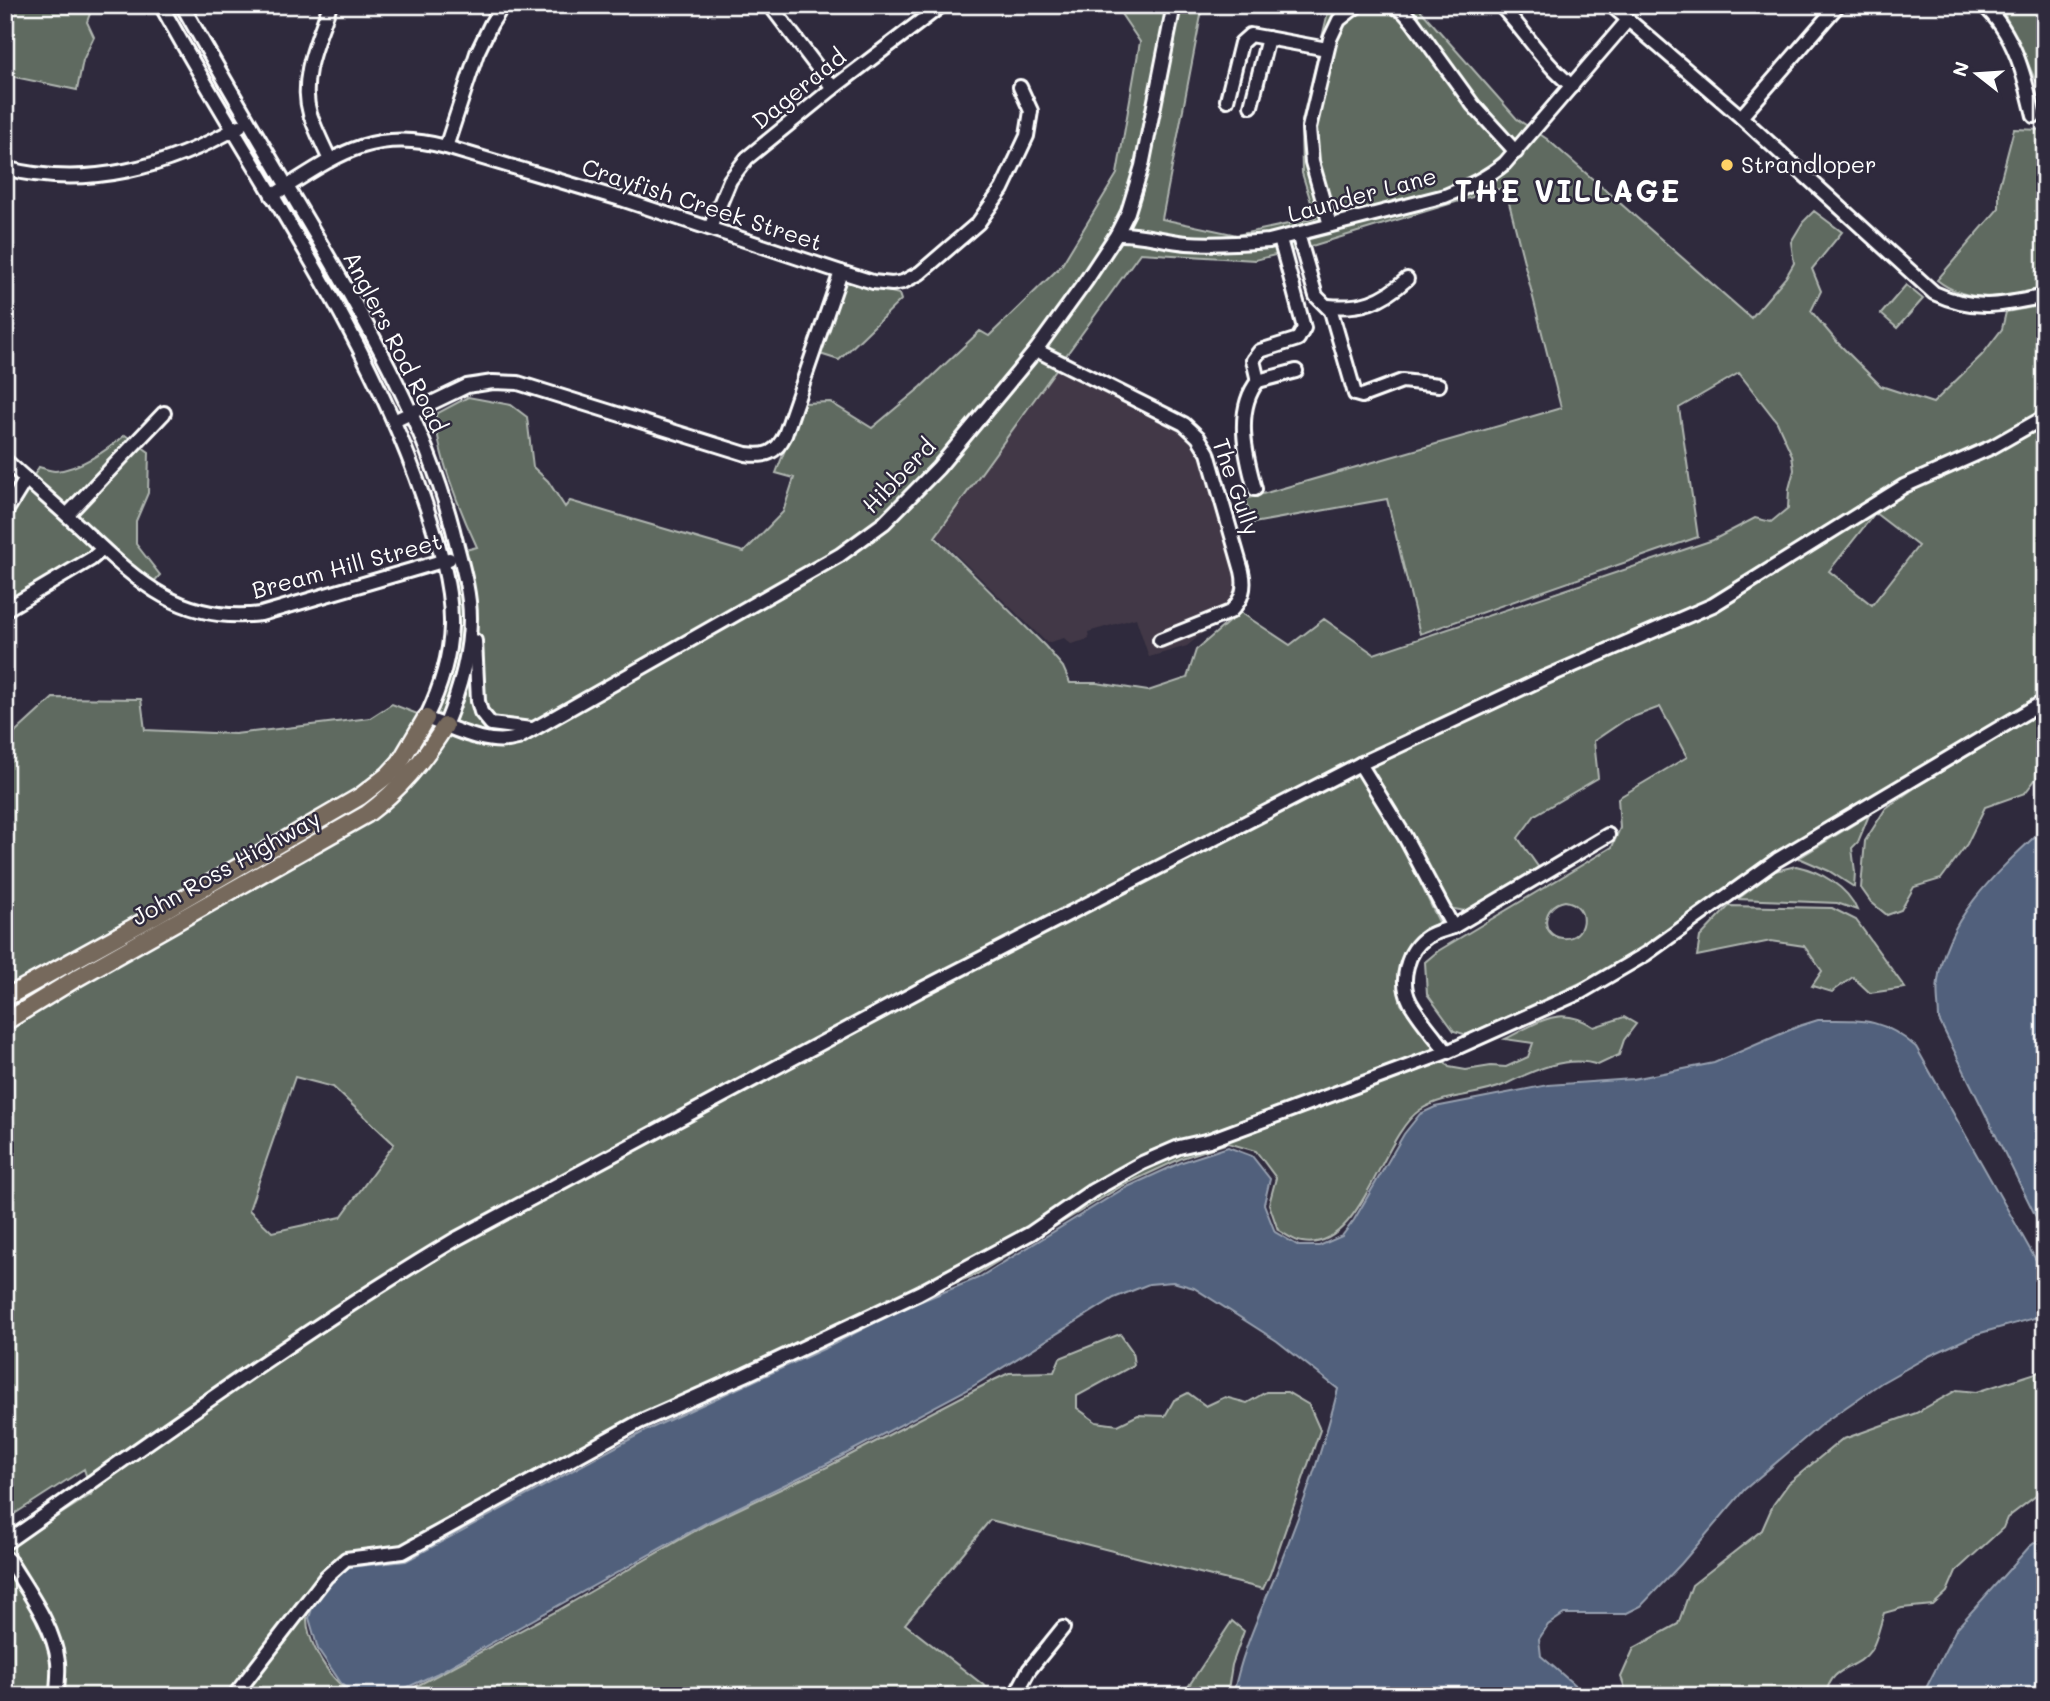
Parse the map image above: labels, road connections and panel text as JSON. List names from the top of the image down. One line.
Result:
{"streets":{"main road":["John Ross Highway"],"street":["Dageraad","Launder Lane","Crayfish Creek Street","Anglers Rod Road","Hibberd","The Gully","Bream Hill Street"]},"crossings":[["Dageraad","Crayfish Creek Street"],["Launder Lane","Hibberd"],["Crayfish Creek Street","Anglers Rod Road"],["Anglers Rod Road","Hibberd"],["Anglers Rod Road","Bream Hill Street"],["Anglers Rod Road","John Ross Highway"],["Hibberd","The Gully"],["Hibberd","John Ross Highway"]],"districts":["THE VILLAGE"],"places":["Strandloper"],"north":"left"}
